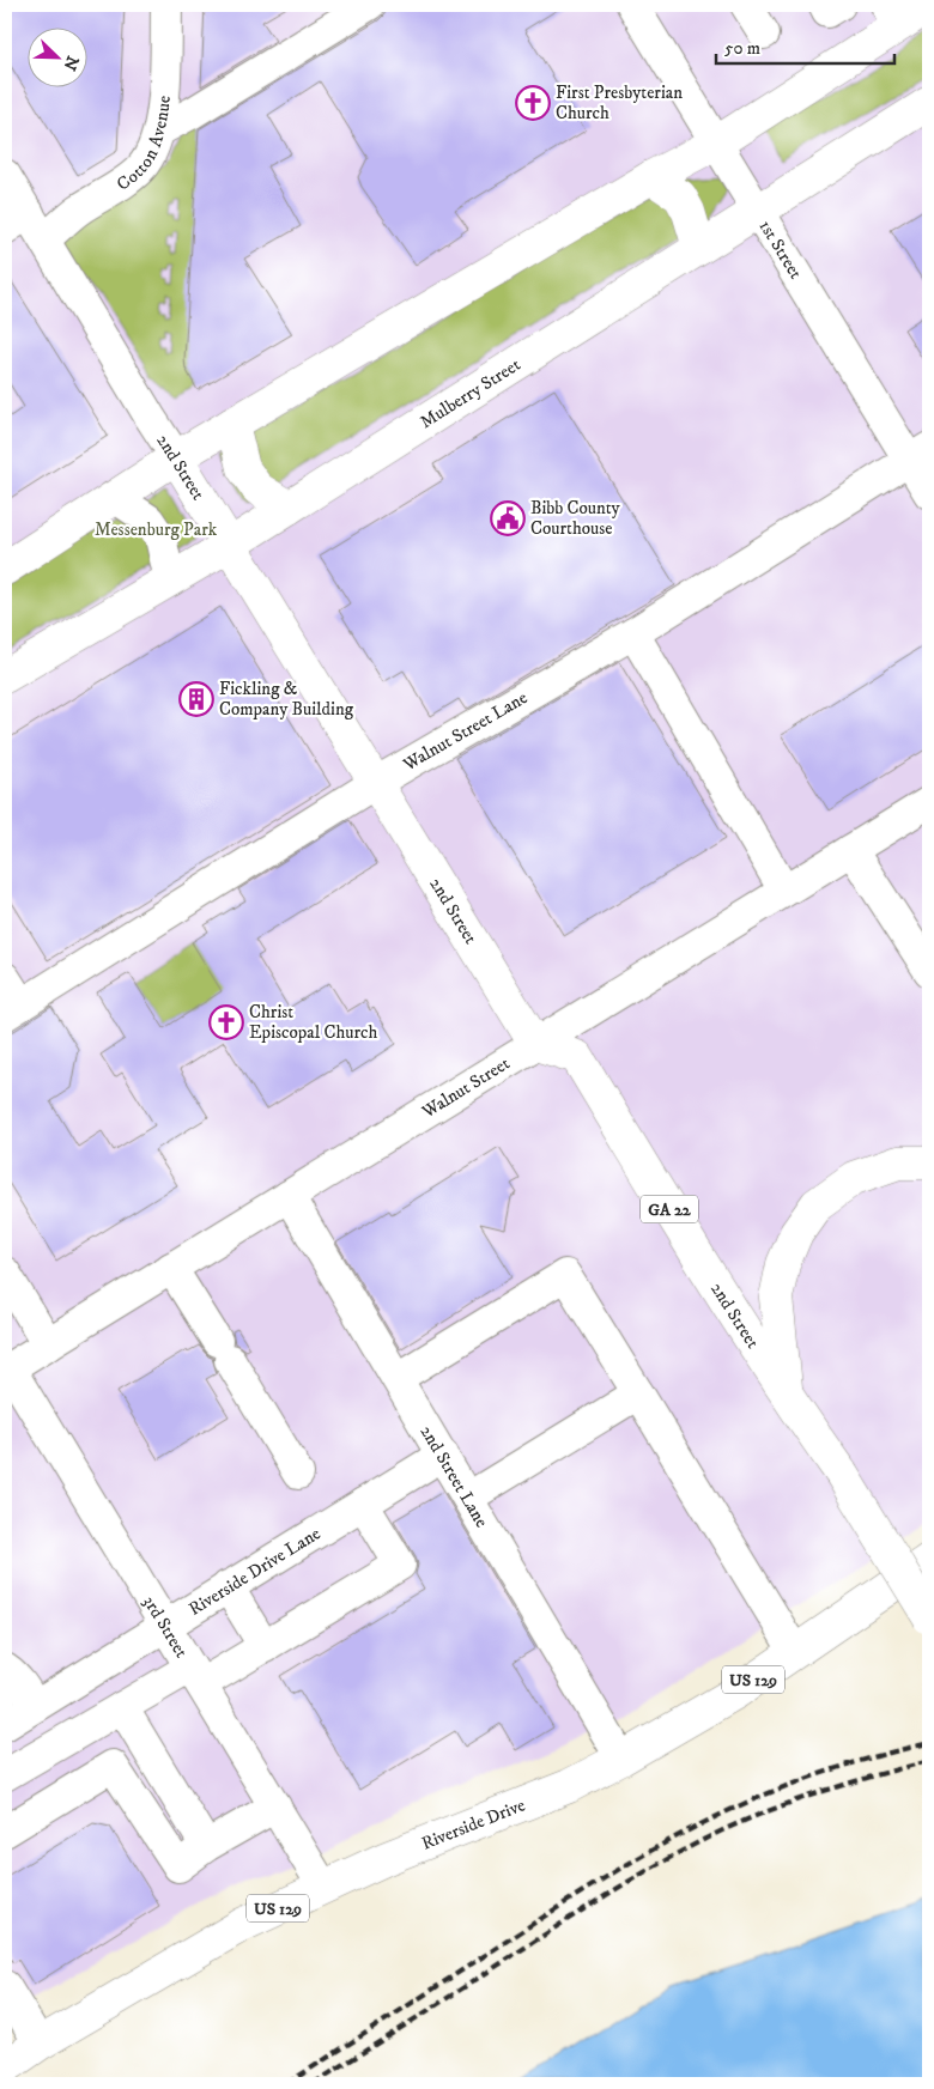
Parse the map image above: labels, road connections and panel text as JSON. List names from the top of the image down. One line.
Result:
{"streets":{"main road":["Mulberry Street","2nd Street","GA 22","US 129","Riverside Drive"],"street":["Cotton Avenue","1st Street","Walnut Street Lane","Walnut Street","2nd Street Lane","Riverside Drive Lane","3rd Street"]},"crossings":[["Cotton Avenue","2nd Street"],["1st Street","Mulberry Street"],["1st Street","Walnut Street Lane"],["Mulberry Street","2nd Street"],["2nd Street","Walnut Street Lane"],["2nd Street","Walnut Street"],["Walnut Street","2nd Street Lane"],["Walnut Street","3rd Street"],["2nd Street Lane","Riverside Drive Lane"],["2nd Street Lane","Riverside Drive"],["Riverside Drive Lane","3rd Street"],["3rd Street","Riverside Drive"]],"parks":["Messenburg Park"],"places":{"church":["First Presbyterian Church","Christ Episcopal Church"],"public building":["Bibb County Courthouse"],"building":["Fickling & Company Building"]},"scale_bar":"50 m","north":"bottom right"}
